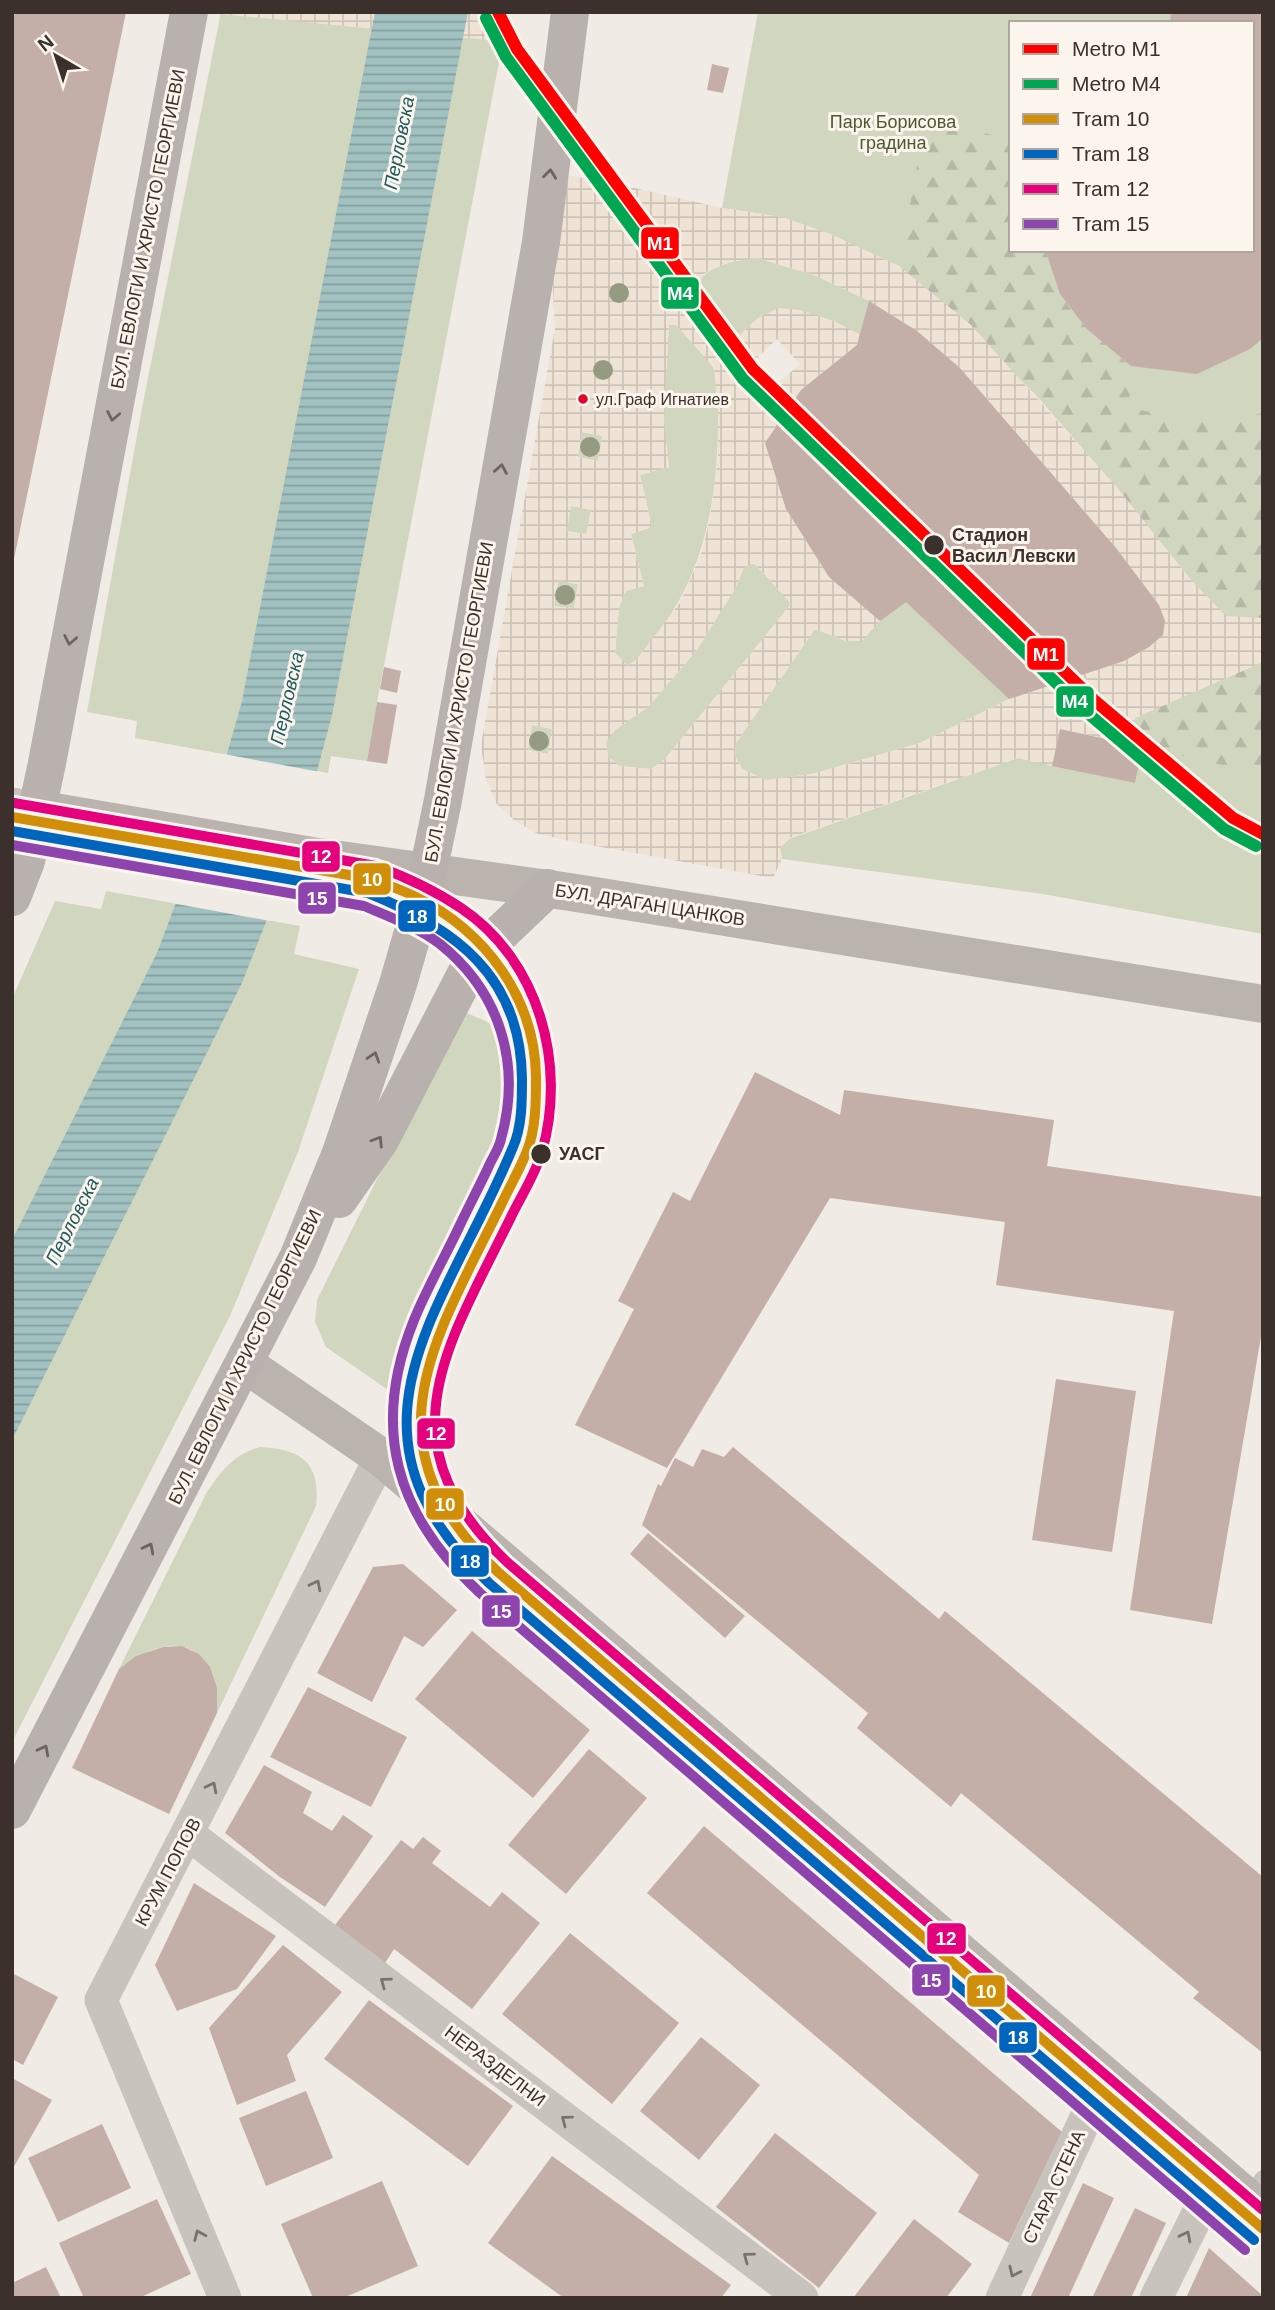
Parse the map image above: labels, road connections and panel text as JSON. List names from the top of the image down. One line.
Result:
{"streets":{"main road":["БУЛ. ЕВЛОГИ И ХРИСТО ГЕОРГИЕВИ"],"street":["БУЛ. ДРАГАН ЦАНКОВ","КРУМ ПОПОВ","НЕРАЗДЕЛНИ","СТАРА СТЕНА"]},"crossings":[["БУЛ. ЕВЛОГИ И ХРИСТО ГЕОРГИЕВИ","БУЛ. ДРАГАН ЦАНКОВ"],["КРУМ ПОПОВ","НЕРАЗДЕЛНИ"]],"one_way":["КРУМ ПОПОВ","НЕРАЗДЕЛНИ"],"water":["Перловска"],"parks":["Парк Борисова градина"],"places":["ул.Граф Игнатиев","Стадион Васил Левски","УАСГ"],"lines":["metro line M1","metro line M4","tram line 12","tram line 10","tram line 18","tram line 15"],"legend":["Metro M1","Metro M4","Tram 10","Tram 18","Tram 12","Tram 15"],"north":"top left"}
